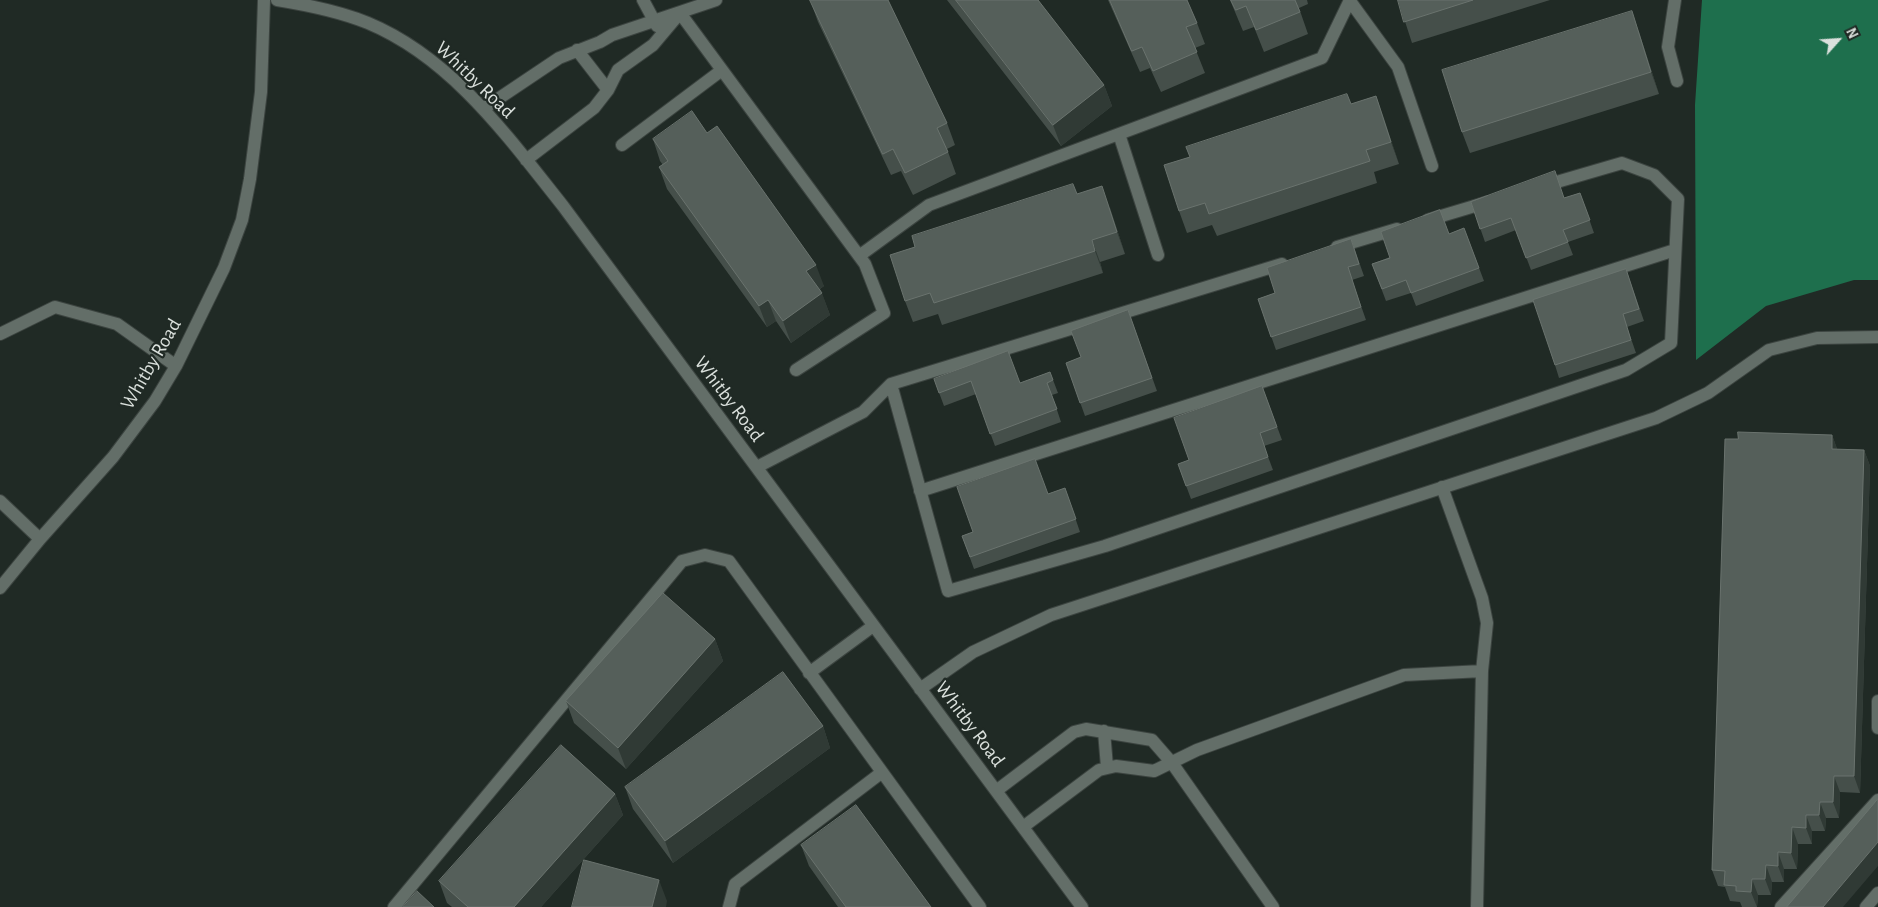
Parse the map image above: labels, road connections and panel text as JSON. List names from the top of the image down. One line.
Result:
{"streets":{"street":["Whitby Road"]},"north":"top right"}
